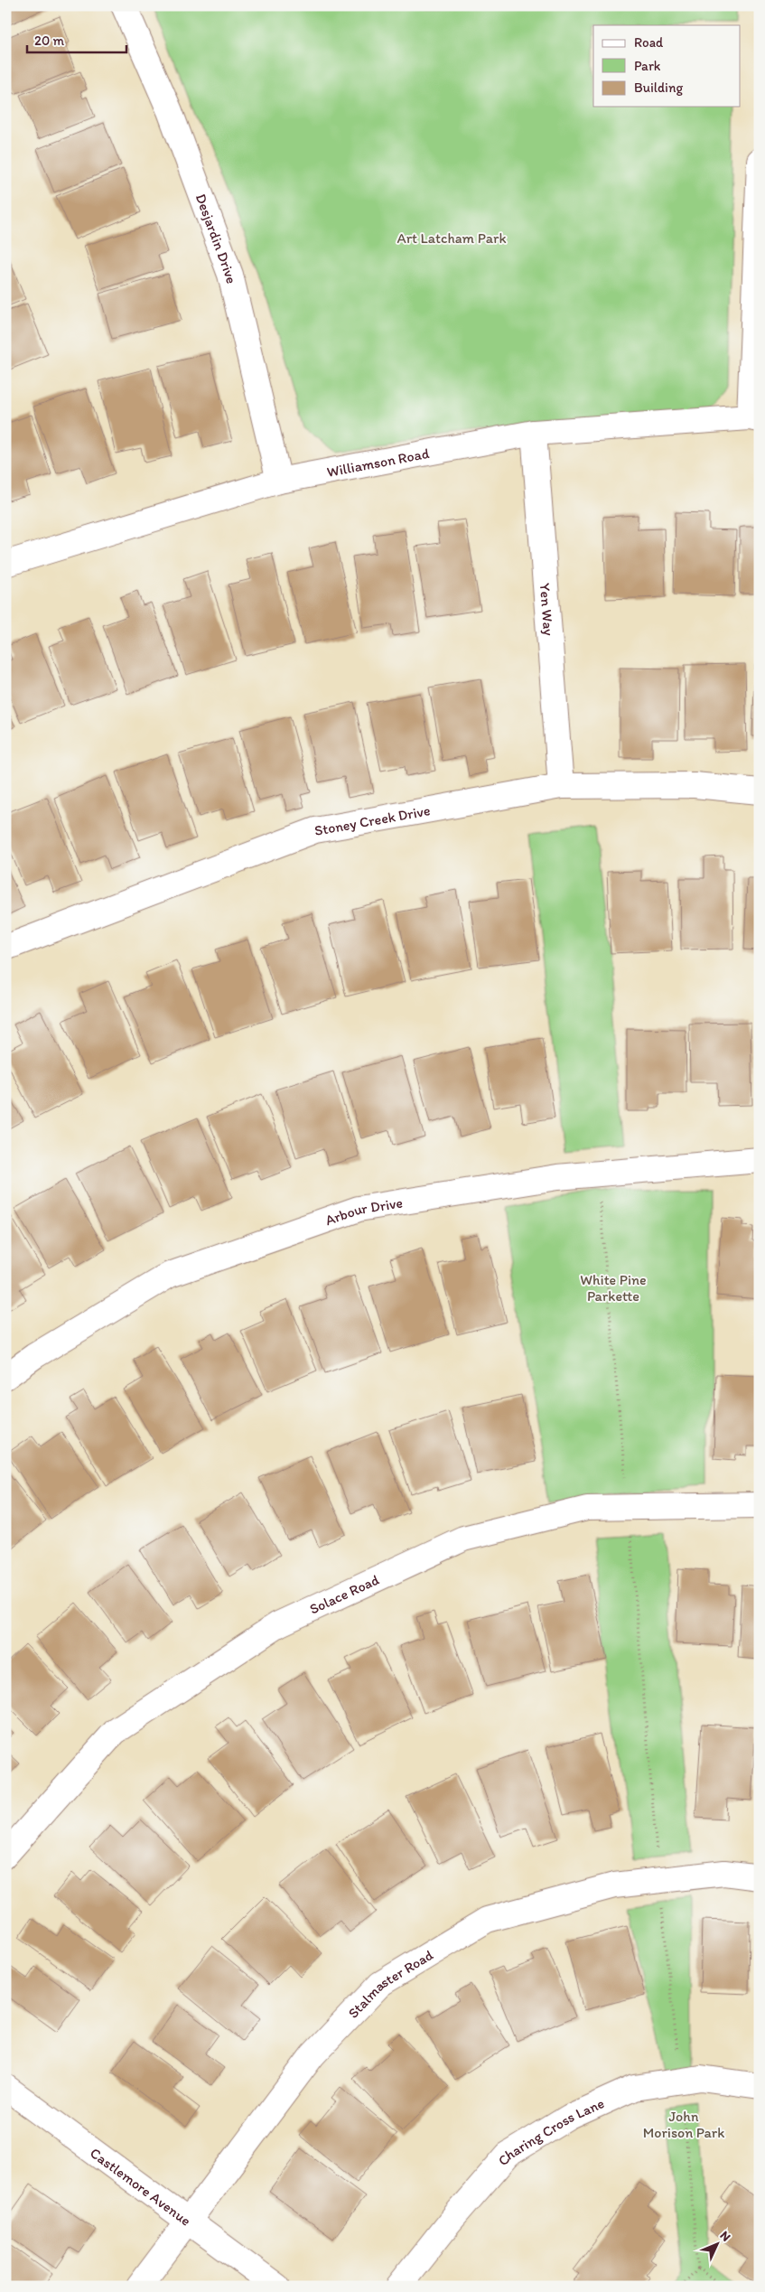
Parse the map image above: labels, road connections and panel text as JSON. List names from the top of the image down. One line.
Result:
{"streets":{"street":["Desjardin Drive","Williamson Road","Yen Way","Stoney Creek Drive","Arbour Drive","Solace Road","Stalmaster Road","Charing Cross Lane","Castlemore Avenue"]},"crossings":[["Desjardin Drive","Williamson Road"],["Williamson Road","Yen Way"],["Yen Way","Stoney Creek Drive"],["Stalmaster Road","Castlemore Avenue"]],"parks":["Art Latcham Park","White Pine Parkette","John Morison Park"],"legend":["Road","Park","Building"],"scale_bar":"20 m","north":"top right"}
